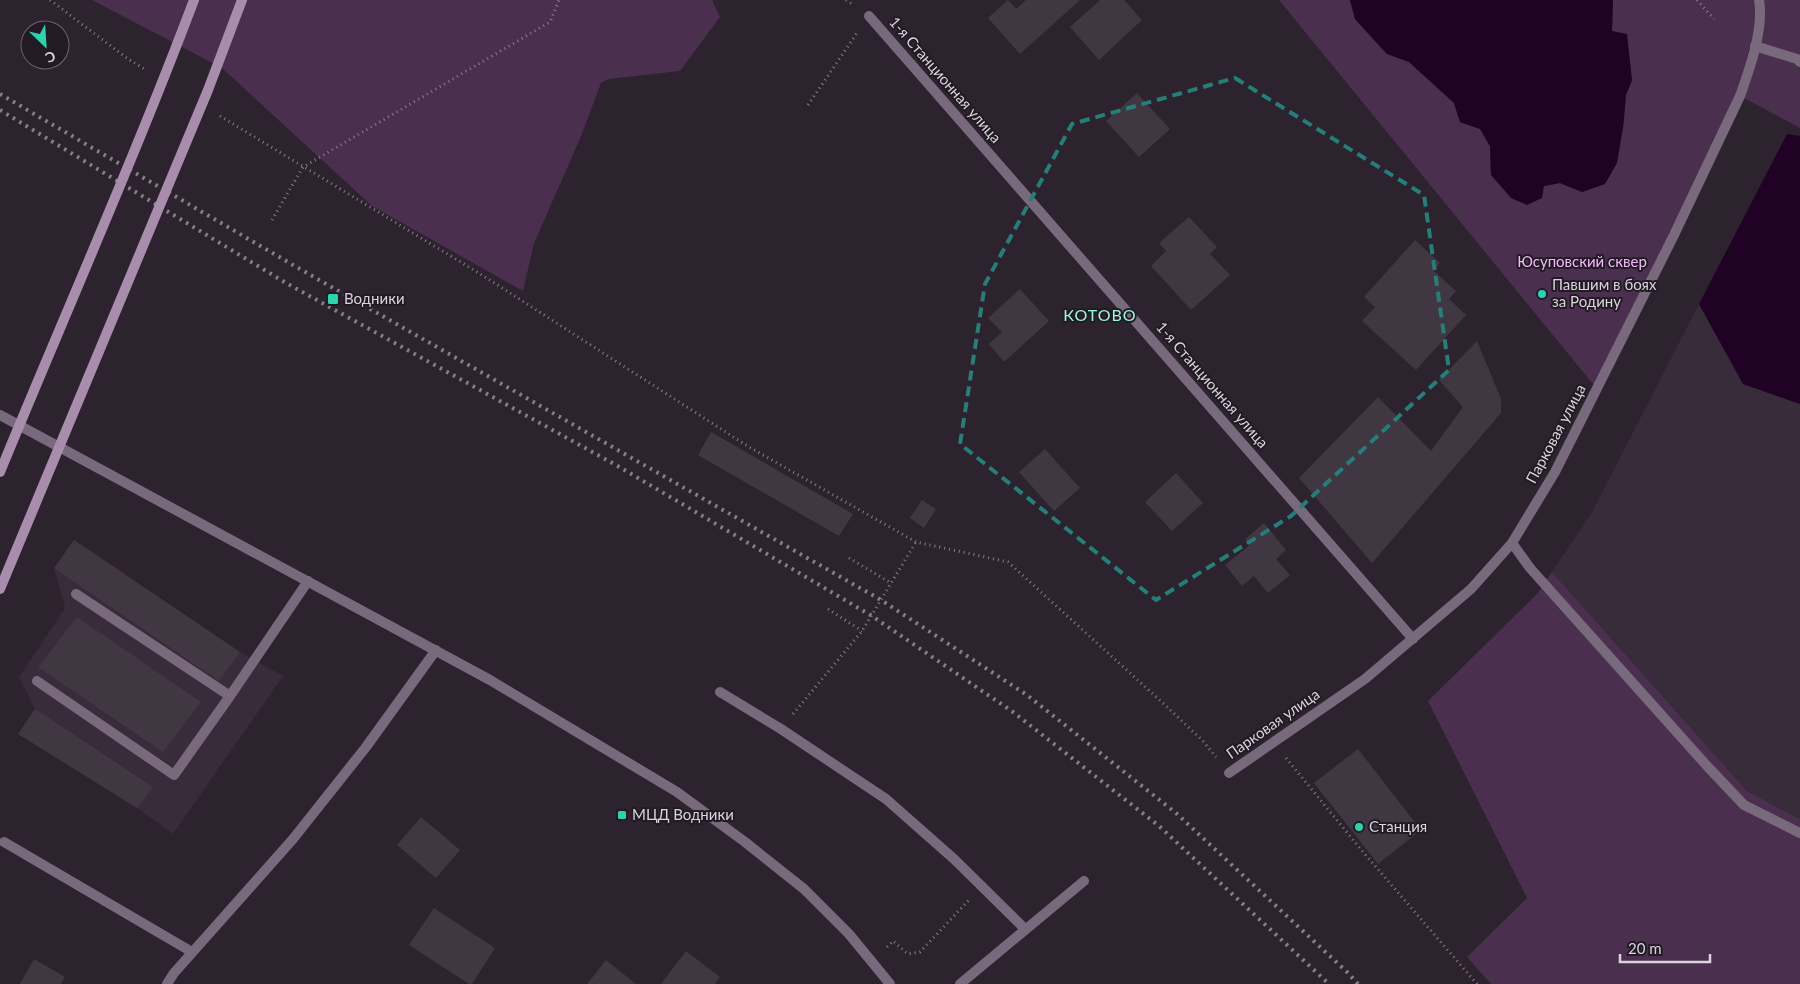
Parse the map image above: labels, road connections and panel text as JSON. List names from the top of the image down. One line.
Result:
{"streets":{"street":["1-я Станционная улица","Парковая улица"]},"crossings":[["1-я Станционная улица","Парковая улица"]],"districts":["КОТОВО"],"parks":["Юсуповский сквер"],"places":{"other":["Павшим в боях за Родину","Станция"],"transit":["Водники","МЦД Водники"]},"scale_bar":"20 m","north":"bottom right"}
